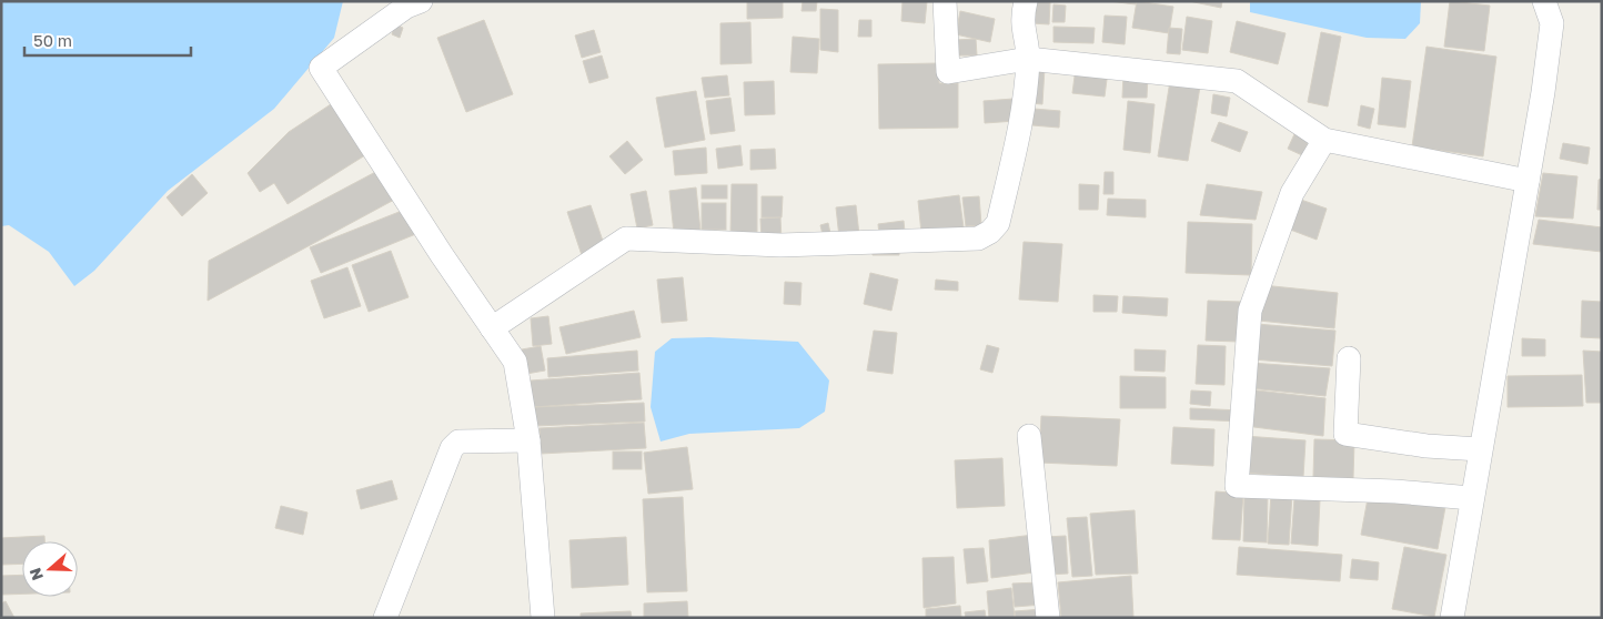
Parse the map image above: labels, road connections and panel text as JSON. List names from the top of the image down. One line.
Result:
{"scale_bar":"50 m","north":"left"}
